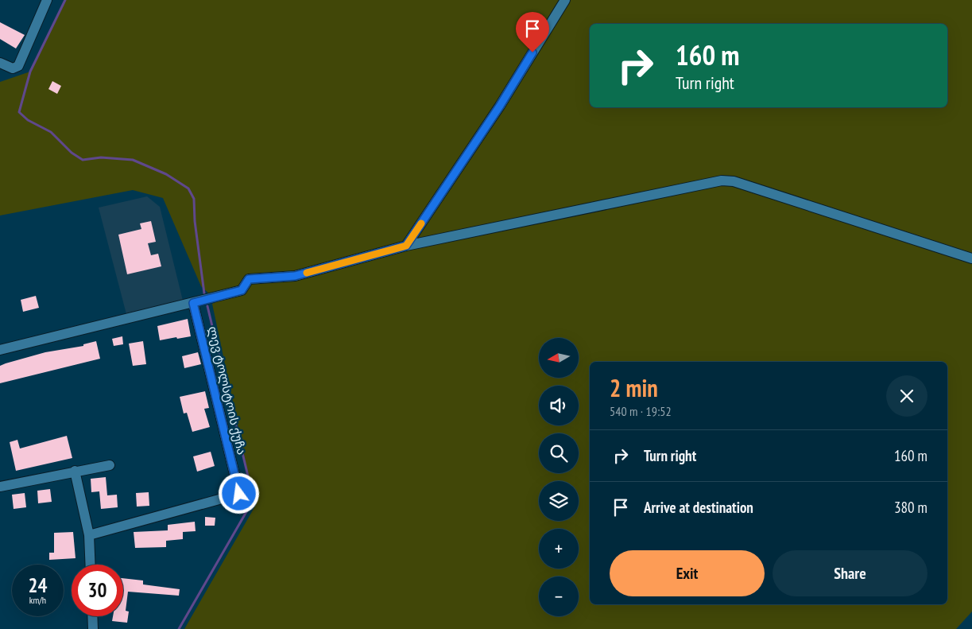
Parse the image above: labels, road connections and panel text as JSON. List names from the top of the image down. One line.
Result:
{"streets":{"street":["ლევ ტოლსტოის ქუჩა"]},"north":"left","page":{"turn":["160 m","Turn right"],"map_buttons":["+","−"],"heading":["2 min","540 m · 19:52"],"list":[{"name":"Turn right","value":"160 m"},{"name":"Arrive at destination","value":"380 m"}],"buttons":["Exit","Share"],"speed":"24 km/h","limit":"30"}}
